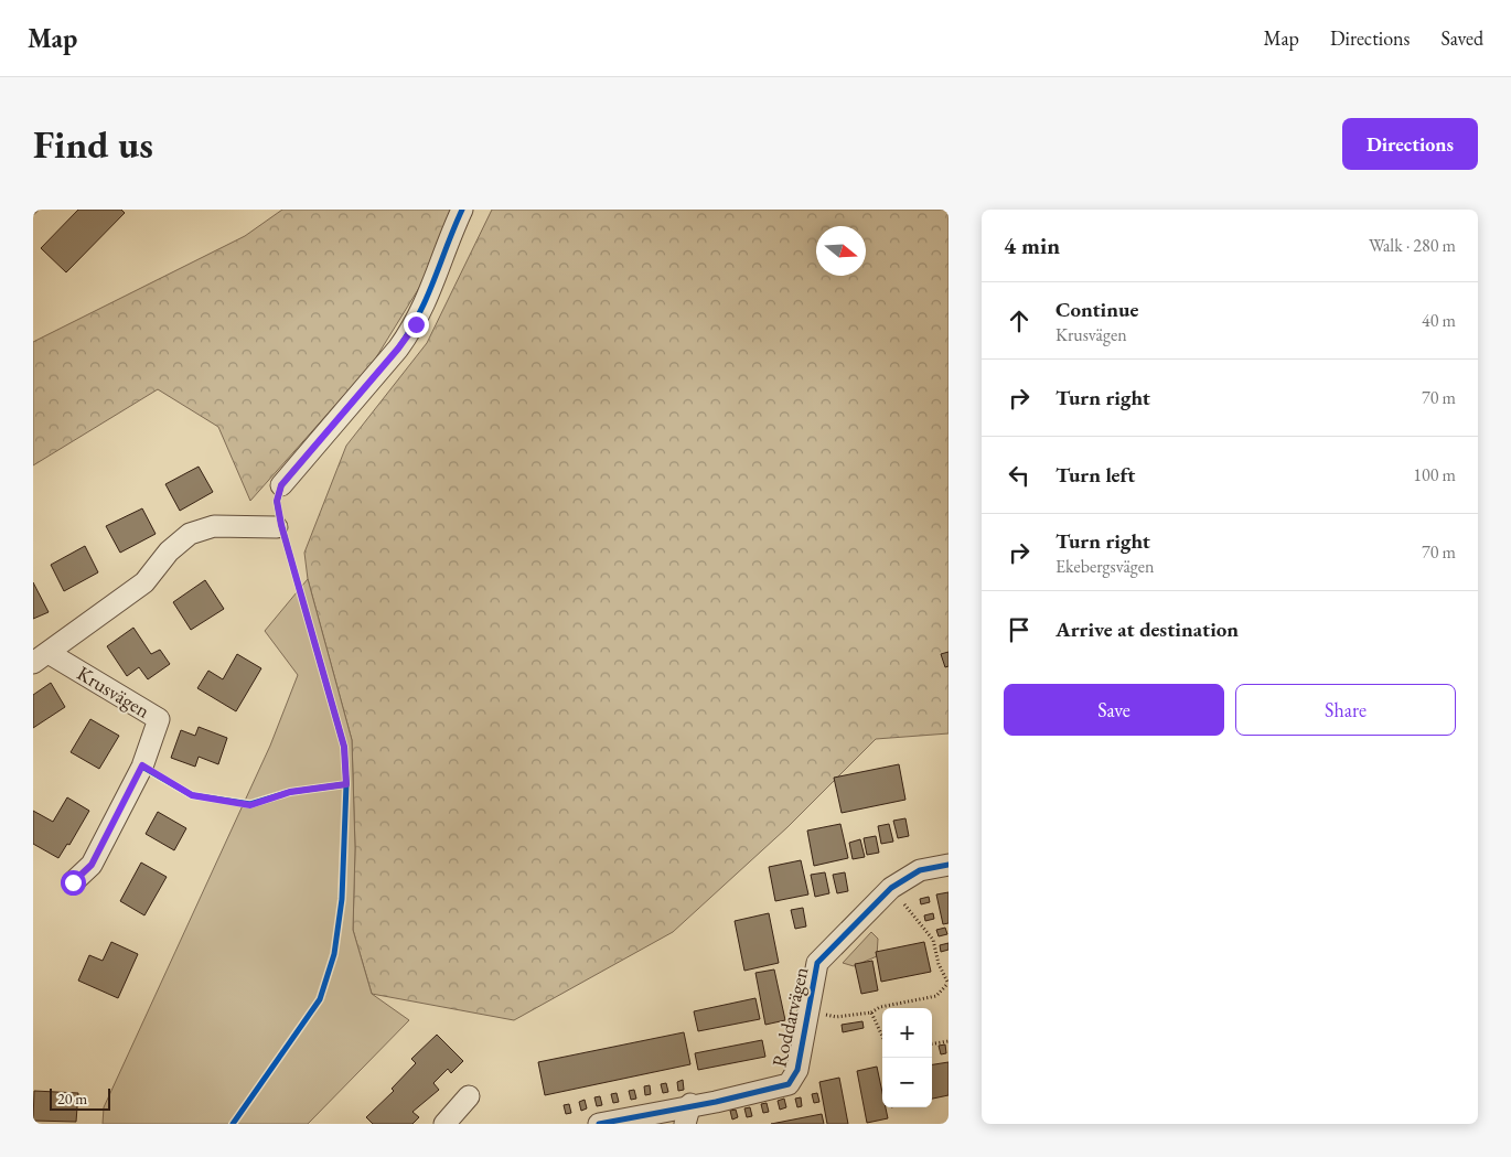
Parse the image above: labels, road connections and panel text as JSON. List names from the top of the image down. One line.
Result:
{"streets":{"street":["Krusvägen","Roddarvägen"]},"scale_bar":"20 m","north":"right","page":{"header":"Map","nav":["Map","Directions","Saved"],"buttons":["Directions",["Save","Share"]],"title":"Find us","heading":["4 min","Walk · 280 m"],"list":[["Continue","Krusvägen","40 m"],["Turn right","70 m"],["Turn left","100 m"],["Turn right","Ekebergsvägen","70 m"],"Arrive at destination"],"map_buttons":["+","−"],"scale":"20 m"}}
